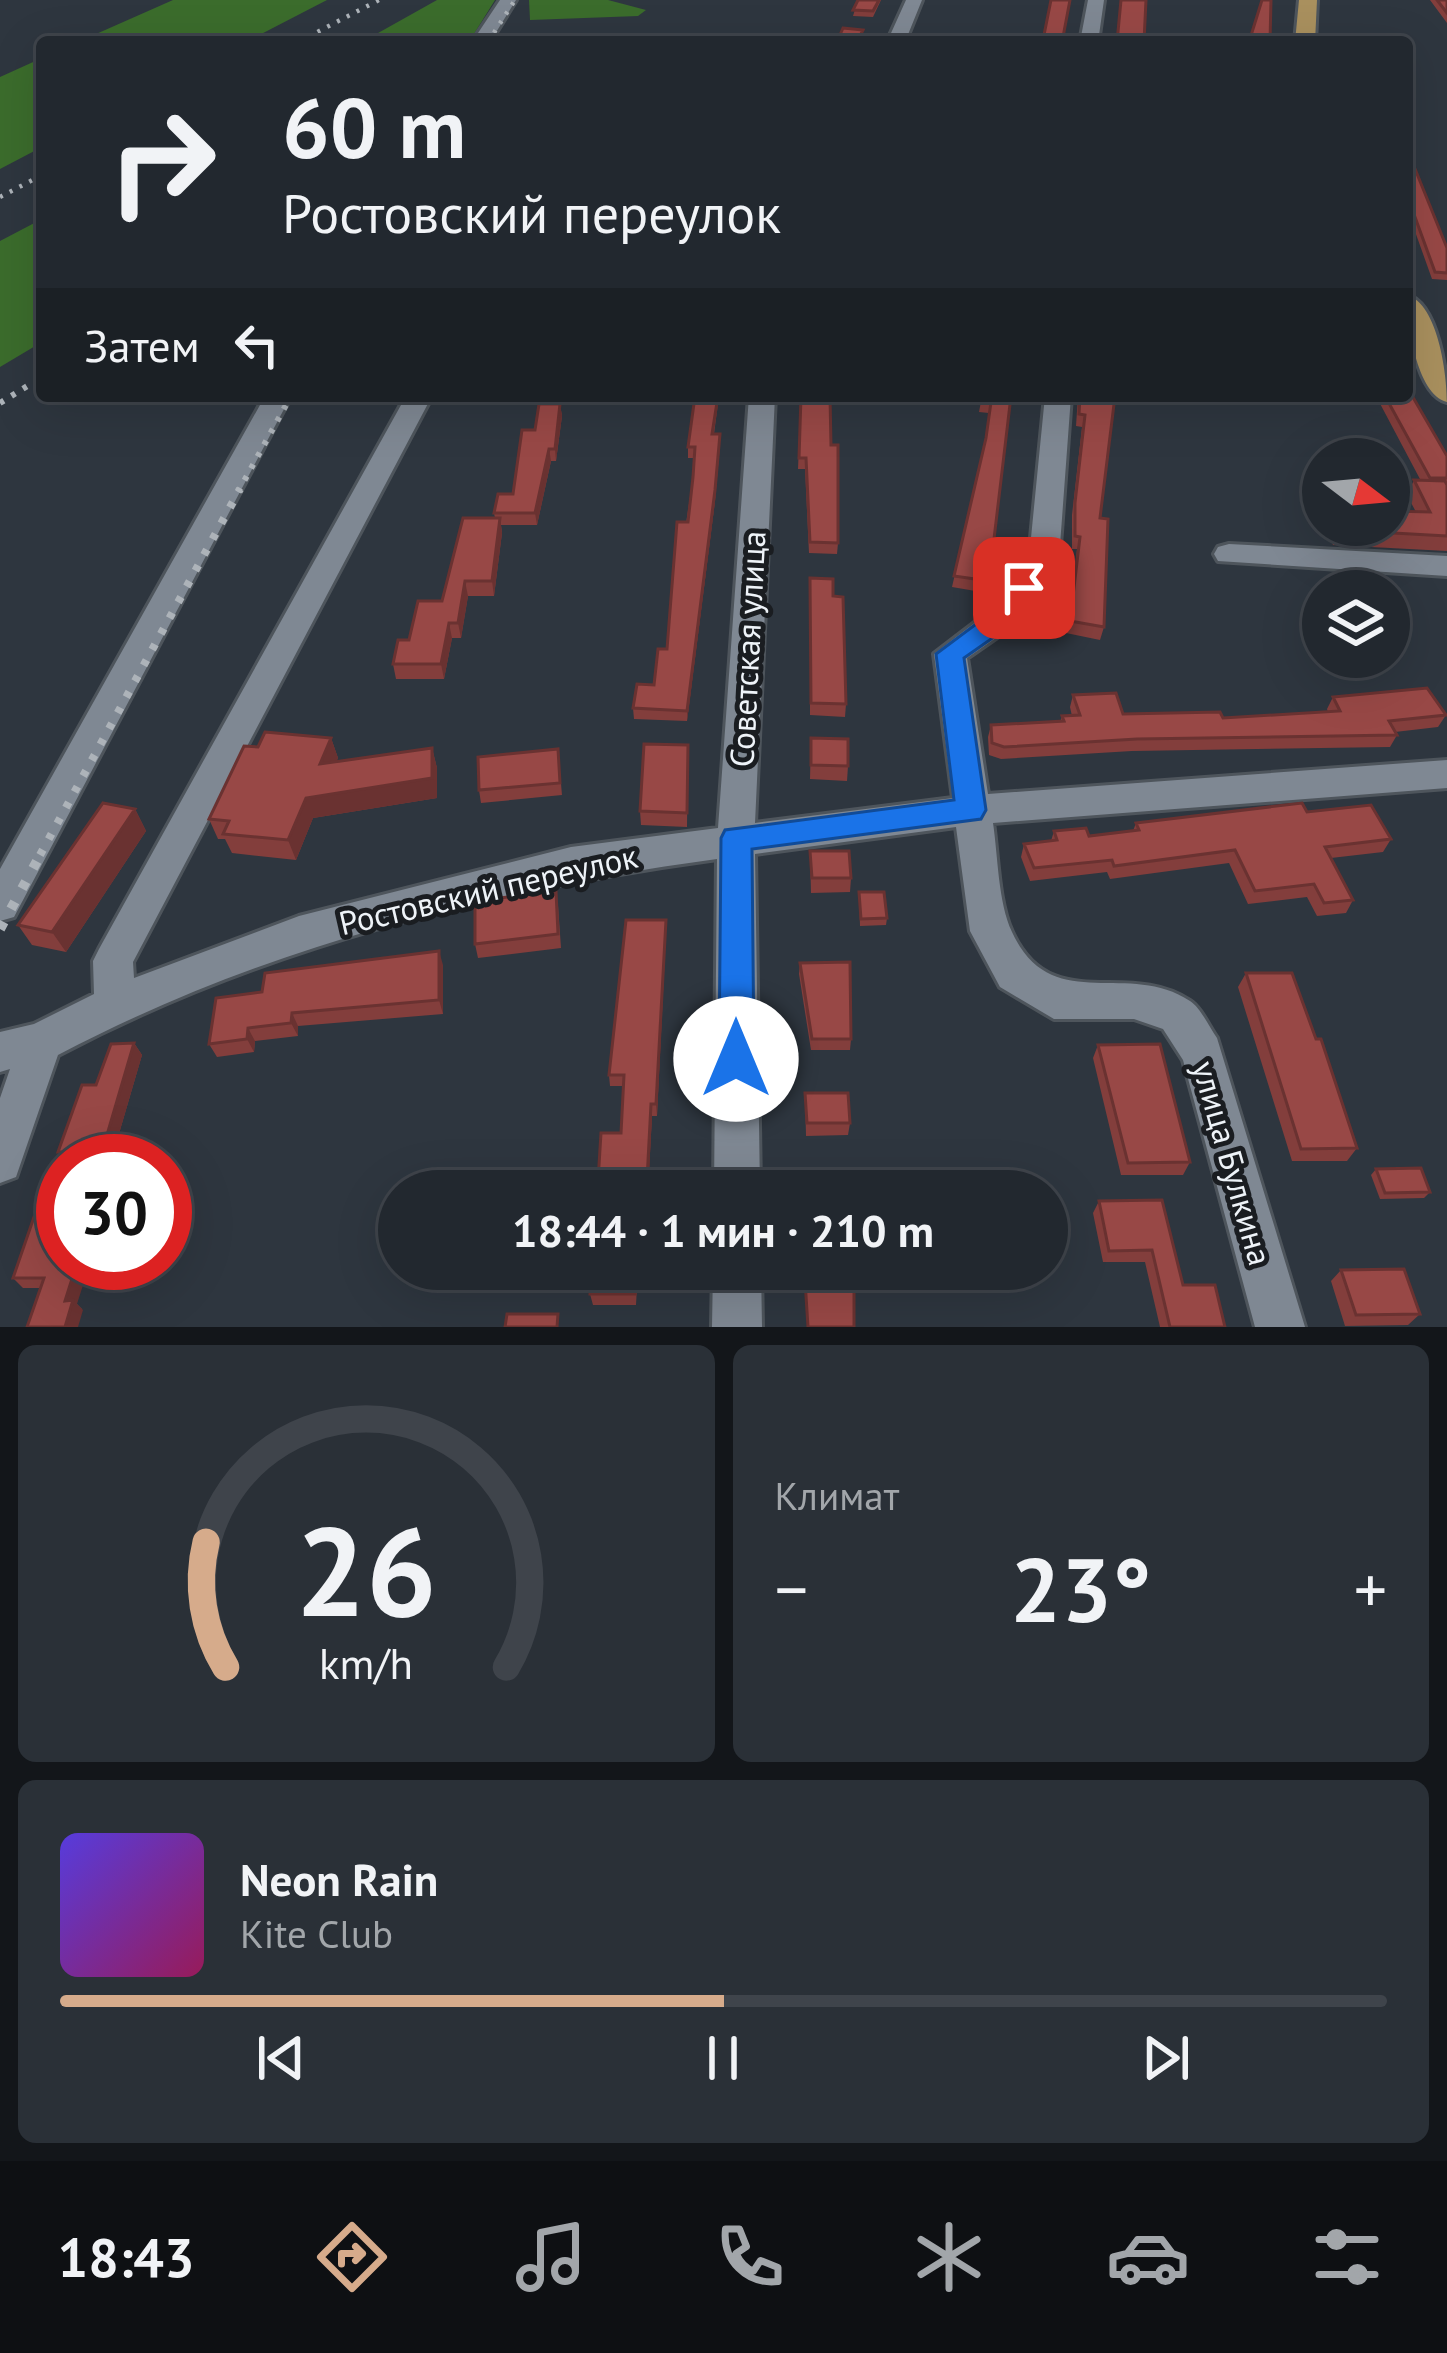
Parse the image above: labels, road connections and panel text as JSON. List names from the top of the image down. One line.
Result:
{"streets":{"street":["Советская улица","Ростовский переулок","улица Булкина"]},"crossings":[["Советская улица","Ростовский переулок"],["Ростовский переулок","улица Булкина"]],"north":"right","page":{"turn":["60 m","Ростовский переулок"],"then":"Затем","limit":"30","trip":"18:44 · 1 мин · 210 m","tile":"Климат","heat":["−","23°","+"],"song":["Neon Rain","Kite Club"],"tabs":"18:43","gauge":["26","km/h"]}}
